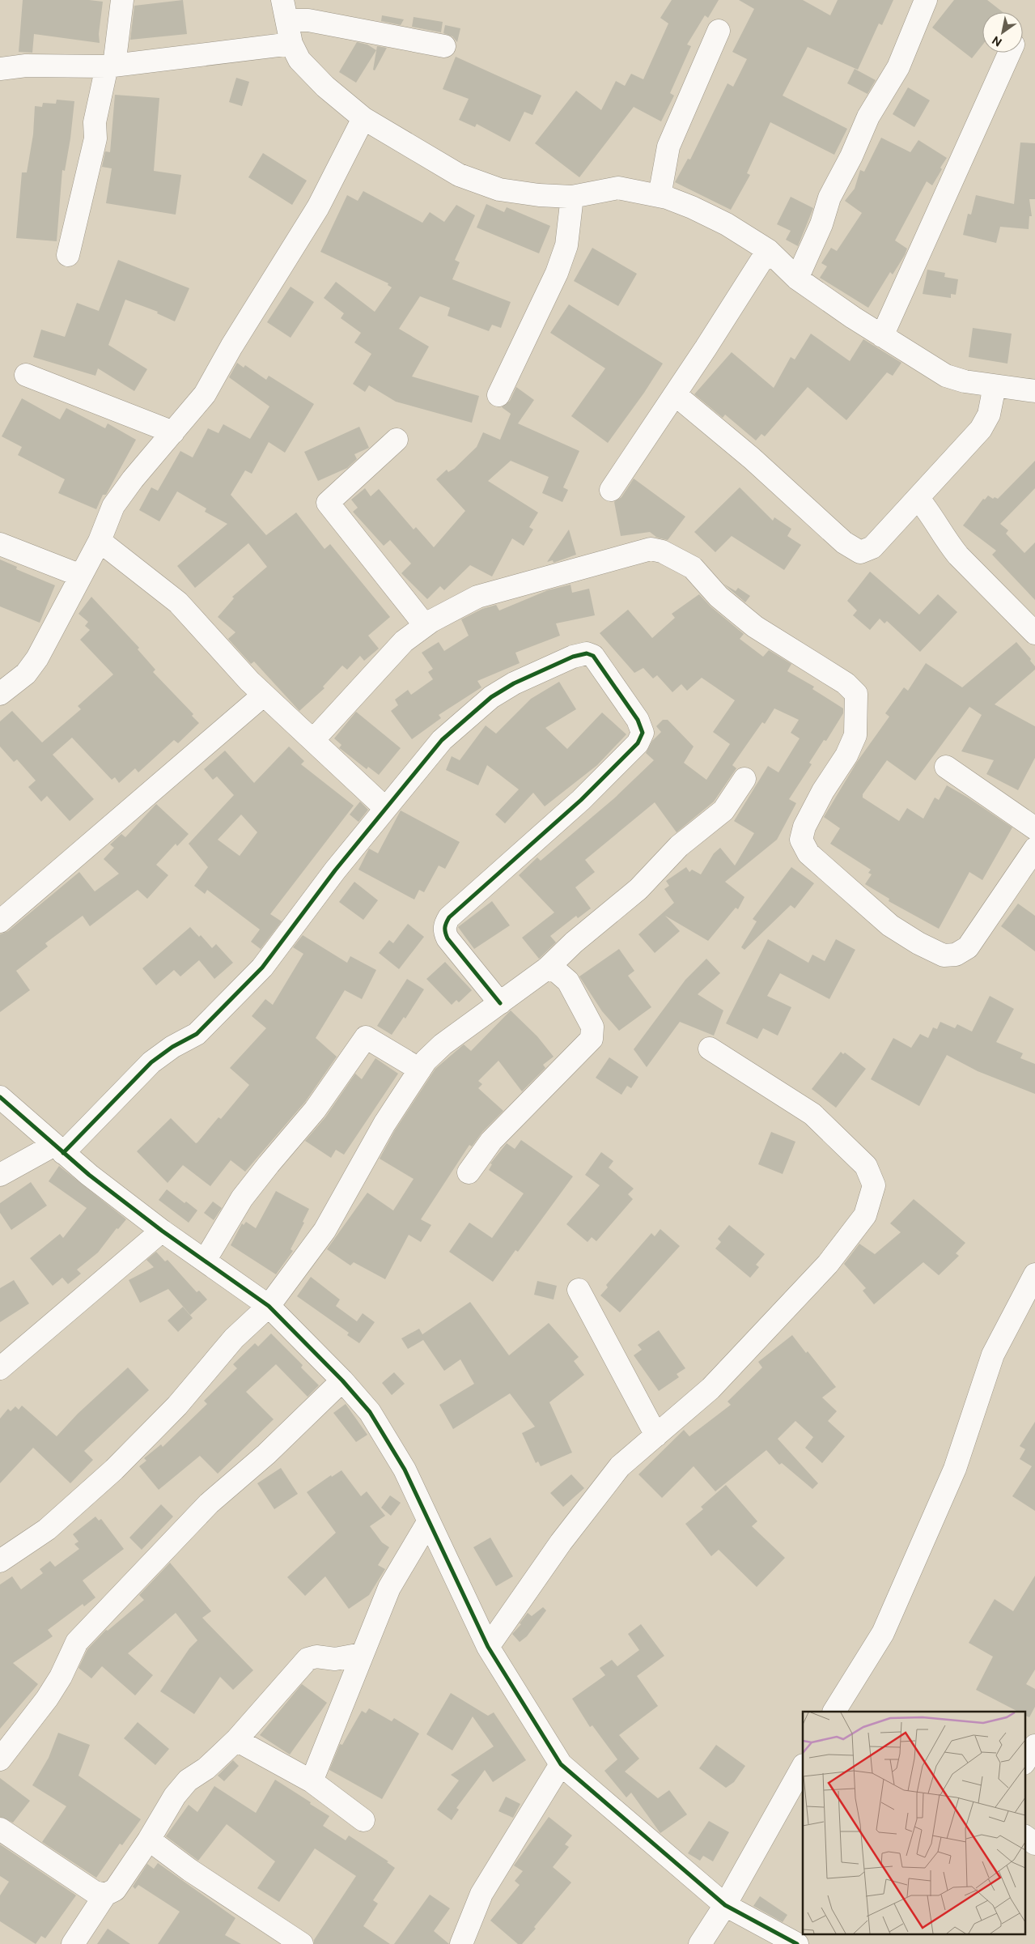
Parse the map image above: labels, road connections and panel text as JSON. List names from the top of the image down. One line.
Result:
{"north":"bottom left"}
